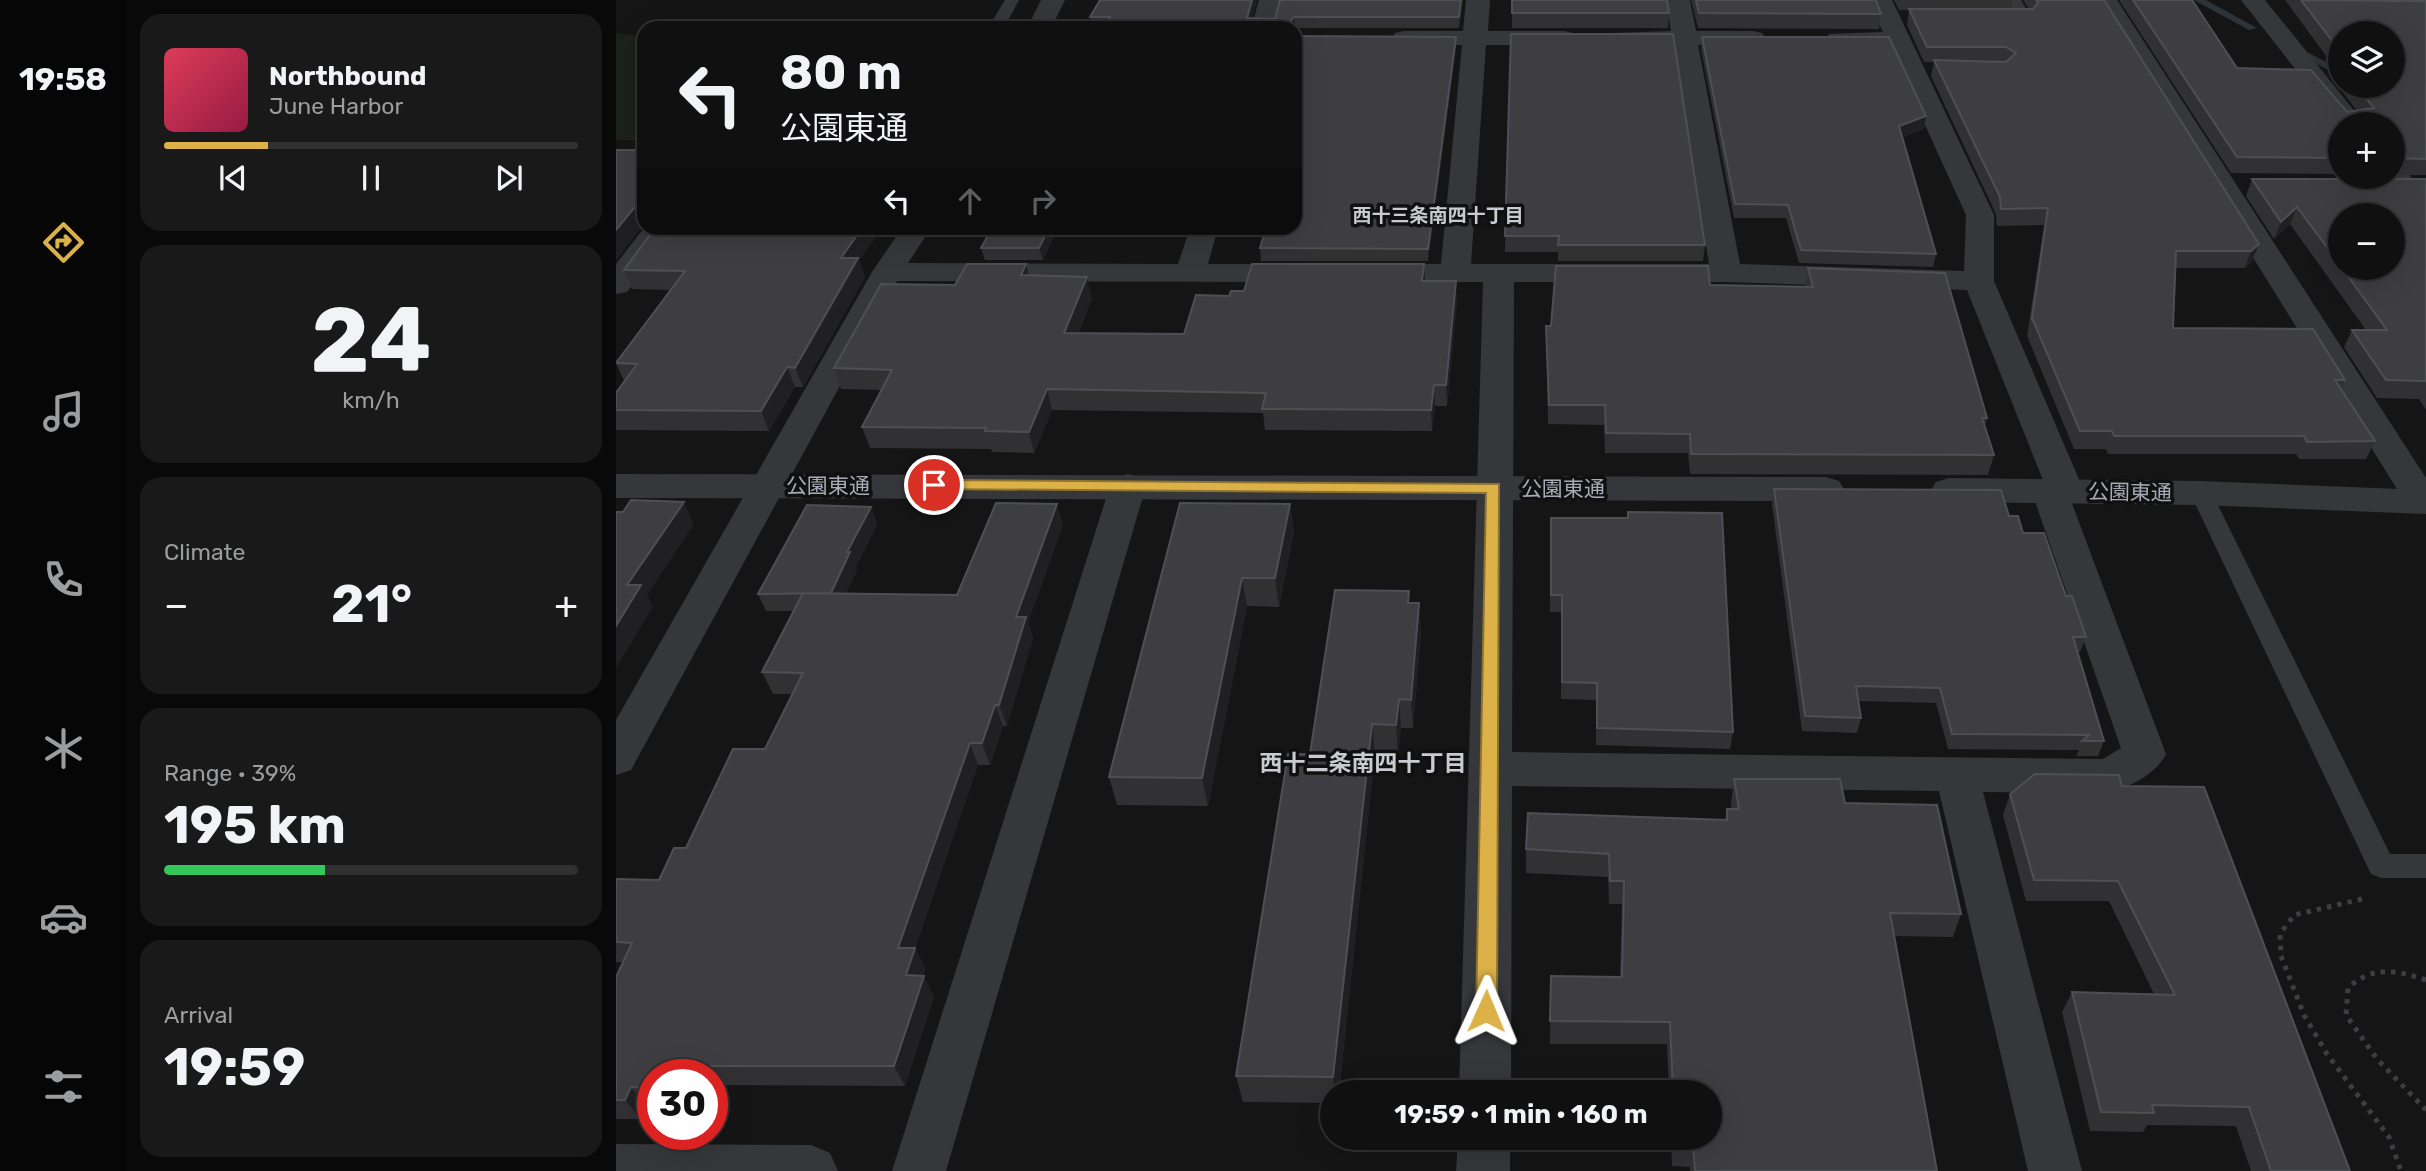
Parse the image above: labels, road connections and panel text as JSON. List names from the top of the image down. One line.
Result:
{"streets":{"street":["公園東通"]},"districts":["西十三条南四十丁目","西十二条南四十丁目"],"page":{"tabs":"19:58","map_buttons":["+","−"],"turn":["80 m","公園東通"],"song":["Northbound","June Harbor"],"tile":[["24","km/h"],"Climate",["Range · 39%","195 km"],["Arrival","19:59"]],"heat":["−","21°","+"],"limit":"30","trip":"19:59 · 1 min · 160 m"}}
